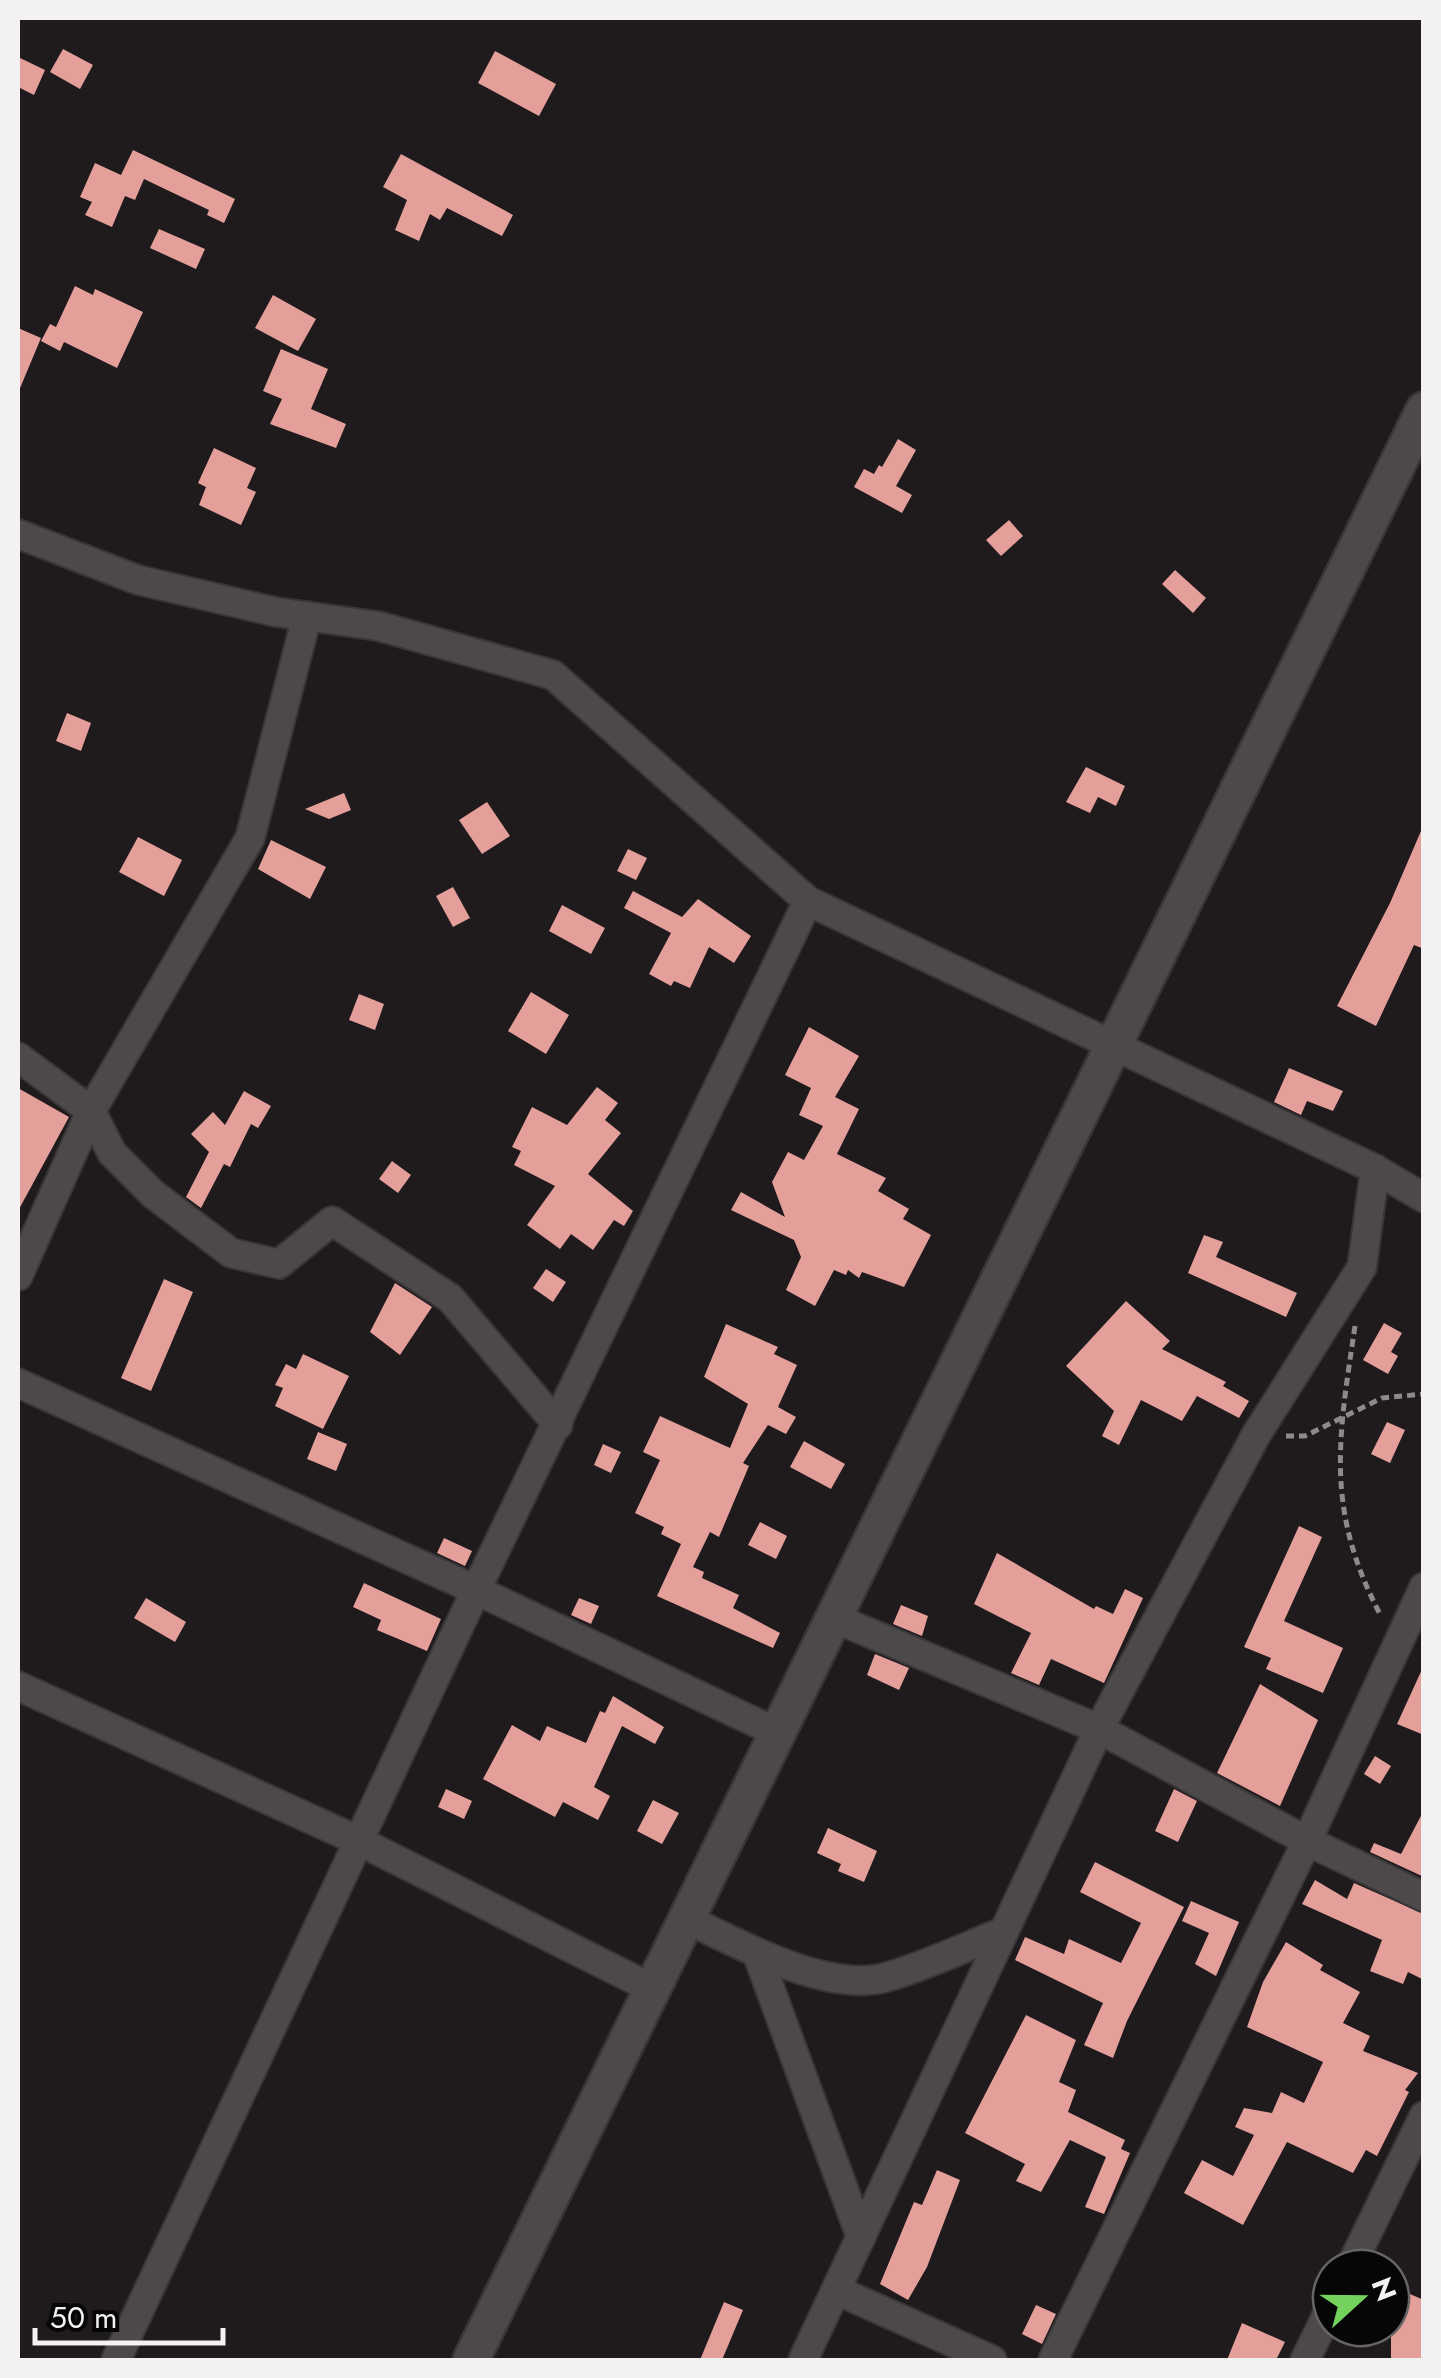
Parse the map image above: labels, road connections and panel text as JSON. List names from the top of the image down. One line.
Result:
{"scale_bar":"50 m","north":"right"}
